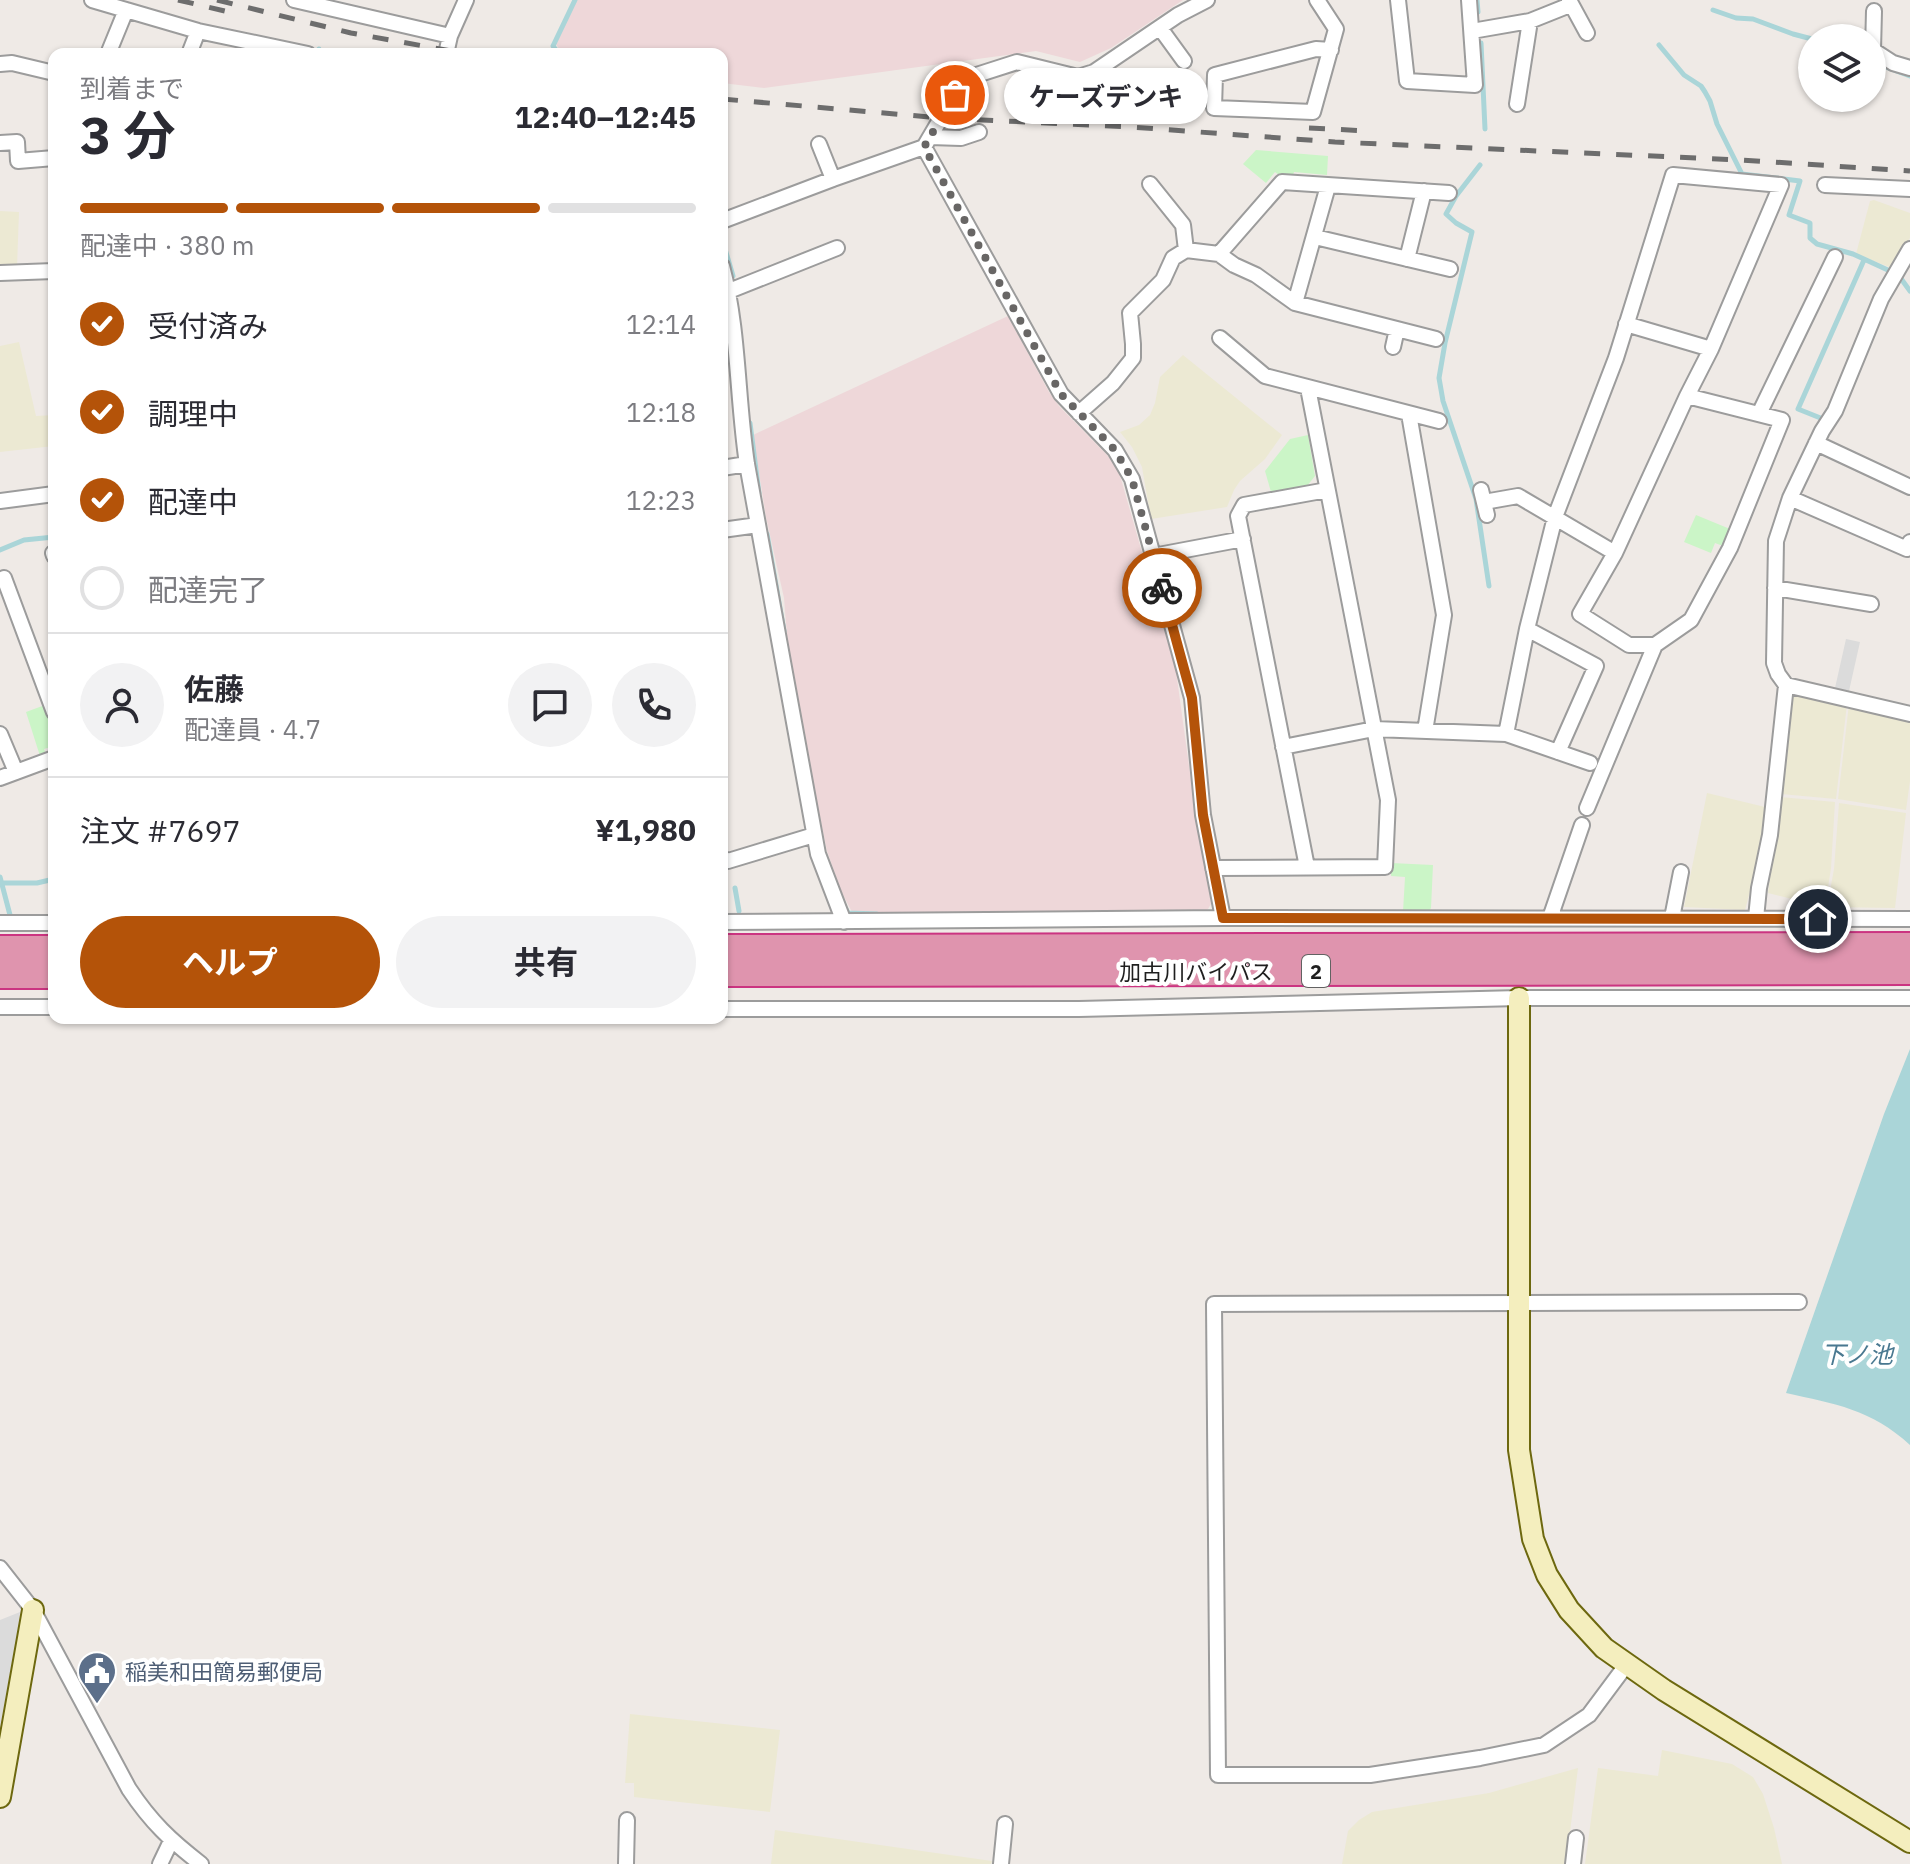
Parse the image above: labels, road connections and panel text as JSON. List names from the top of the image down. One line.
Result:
{"streets":{"highway":["加古川バイパス","2"]},"water":["下ノ池"],"places":{"other":["ケーズデンキ"],"public building":["稲美和田簡易郵便局"]},"page":{"heading":["3 分","到着まで","12:40–12:45"],"panel":["佐藤","配達員 · 4.7","注文 #7697","¥1,980"],"bubble":"ケーズデンキ","bar":"配達中 · 380 m","list":[["受付済み","12:14"],["調理中","12:18"],["配達中","12:23"],"配達完了"],"buttons":["ヘルプ","共有"]}}
